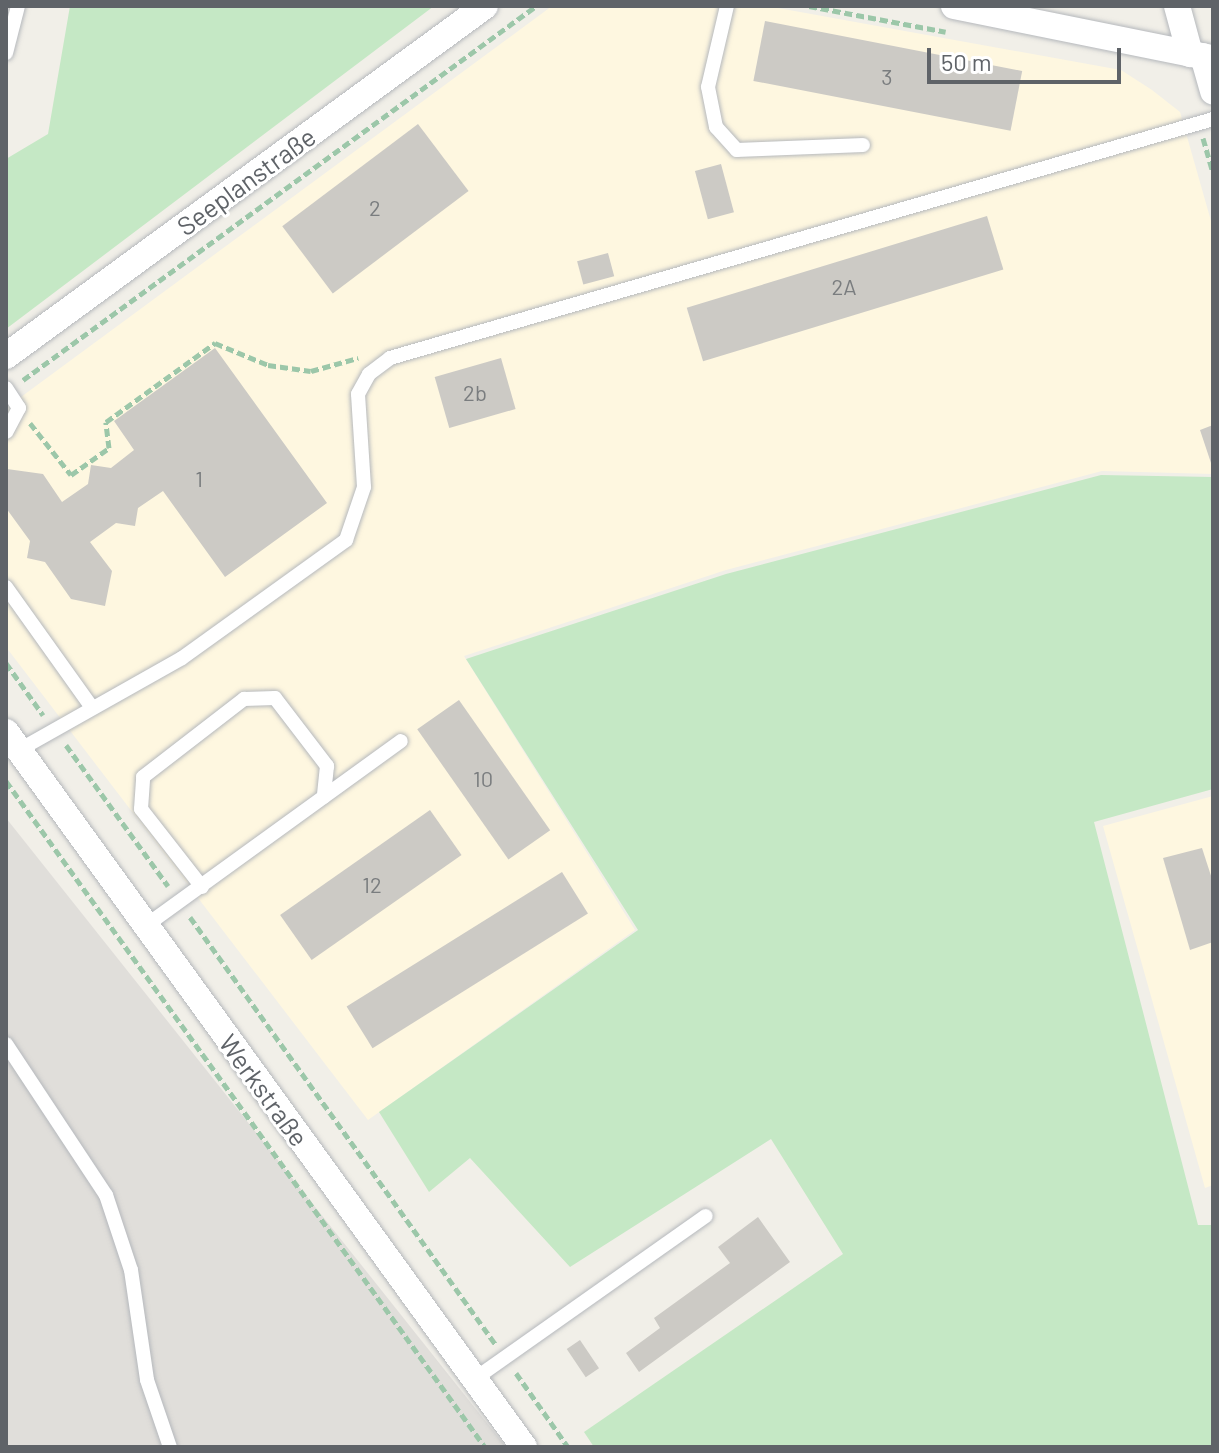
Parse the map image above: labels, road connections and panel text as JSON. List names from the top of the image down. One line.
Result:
{"streets":{"street":["Seeplanstraße","Werkstraße"]},"house_numbers":["3","2","2A","2b","1","10","12"],"scale_bar":"50 m"}
